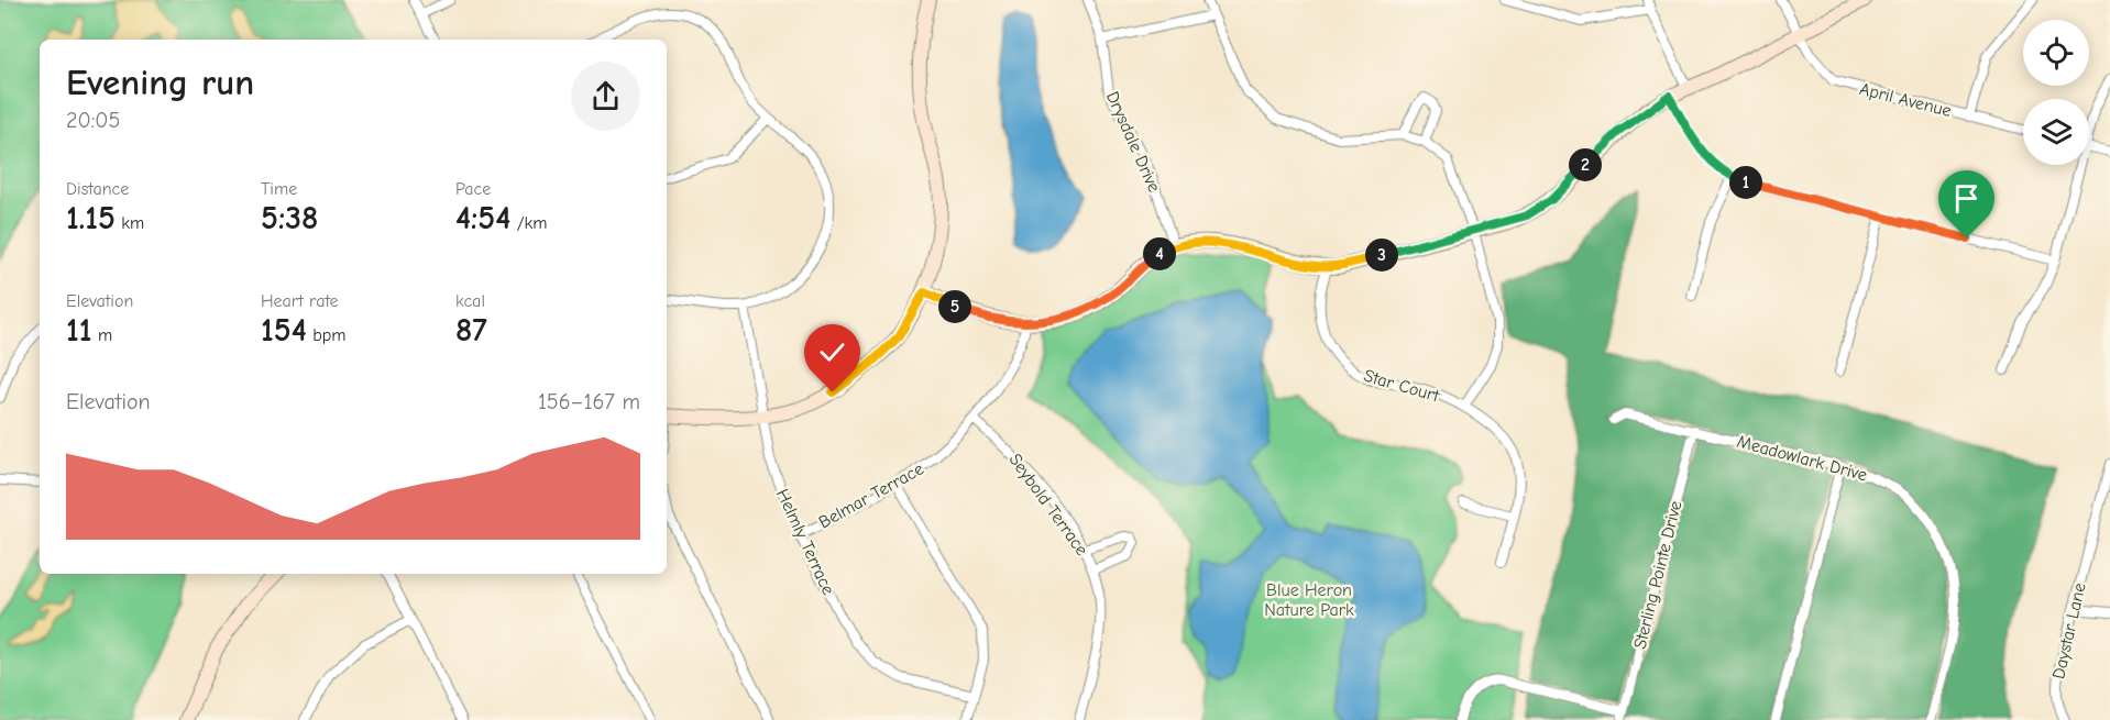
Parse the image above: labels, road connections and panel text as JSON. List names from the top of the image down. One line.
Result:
{"streets":{"street":["April Avenue","Drysdale Drive","Star Court","Meadowlark Drive","Belmar Terrace","Seybold Terrace","Helmly Terrace","Sterling Pointe Drive","Daystar Lane"]},"crossings":[["Meadowlark Drive","Sterling Pointe Drive"],["Belmar Terrace","Seybold Terrace"],["Belmar Terrace","Helmly Terrace"]],"parks":["Blue Heron Nature Park"],"page":{"heading":["Evening run","20:05"],"pins":["2","1","4","3","5"],"stats":[["Distance","1.15 km"],["Time","5:38"],["Pace","4:54 /km"],["Elevation","11 m"],["Heart rate","154 bpm"],["kcal","87"]],"chart":["Elevation","156–167 m"]}}
